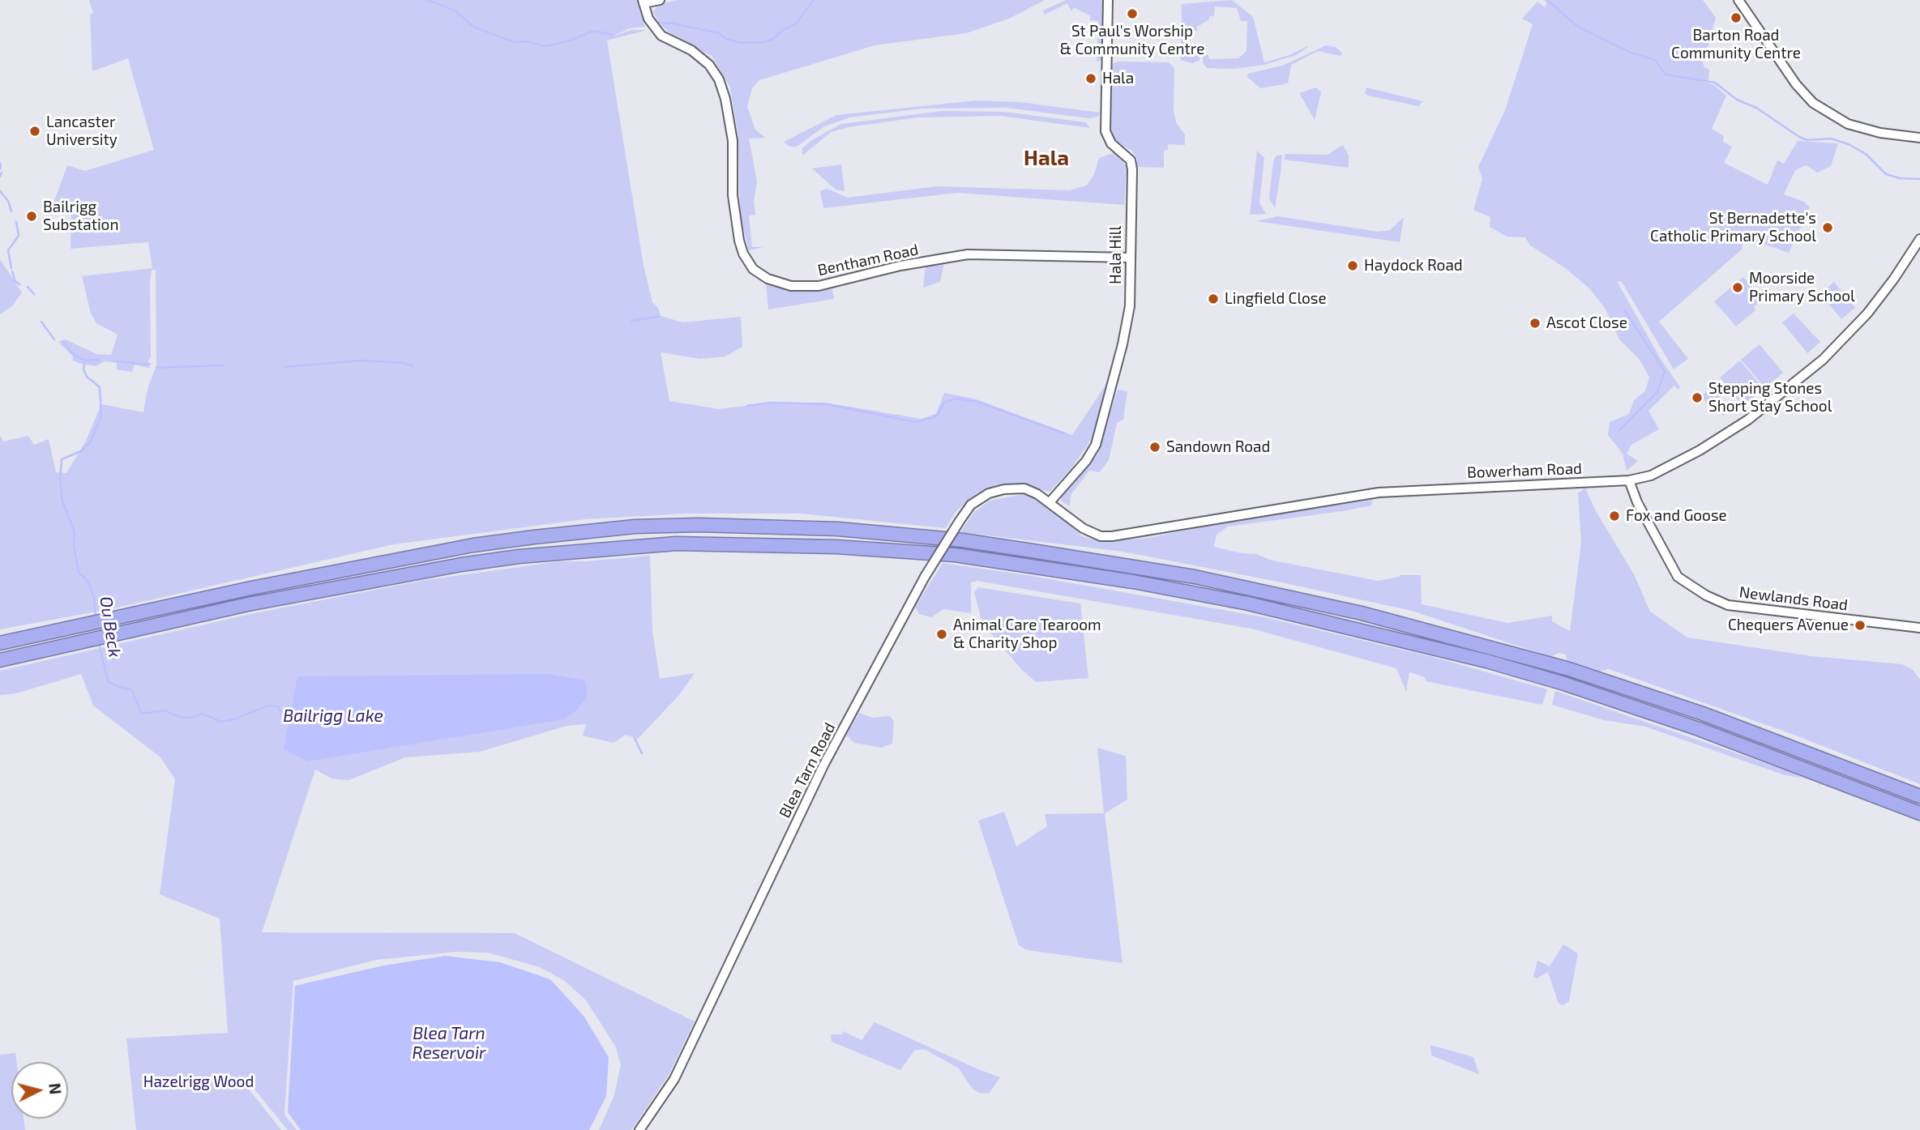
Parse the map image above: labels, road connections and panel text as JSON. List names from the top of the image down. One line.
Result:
{"streets":{"street":["Hala Hill","Bentham Road","Bowerham Road","Newlands Road","Blea Tarn Road"]},"crossings":[["Hala Hill","Bentham Road"],["Hala Hill","Bowerham Road"],["Hala Hill","Blea Tarn Road"],["Bowerham Road","Newlands Road"],["Bowerham Road","Blea Tarn Road"]],"districts":["Hala"],"water":["Ou Beck","Bailrigg Lake","Blea Tarn Reservoir"],"parks":["Hazelrigg Wood"],"places":["St Paul's Worship & Community Centre","Barton Road Community Centre","Hala","Lancaster University","Bailrigg Substation","St Bernadette's Catholic Primary School","Haydock Road","Moorside Primary School","Lingfield Close","Ascot Close","Stepping Stones Short Stay School","Sandown Road","Fox and Goose","Chequers Avenue","Animal Care Tearoom & Charity Shop"],"north":"right"}
